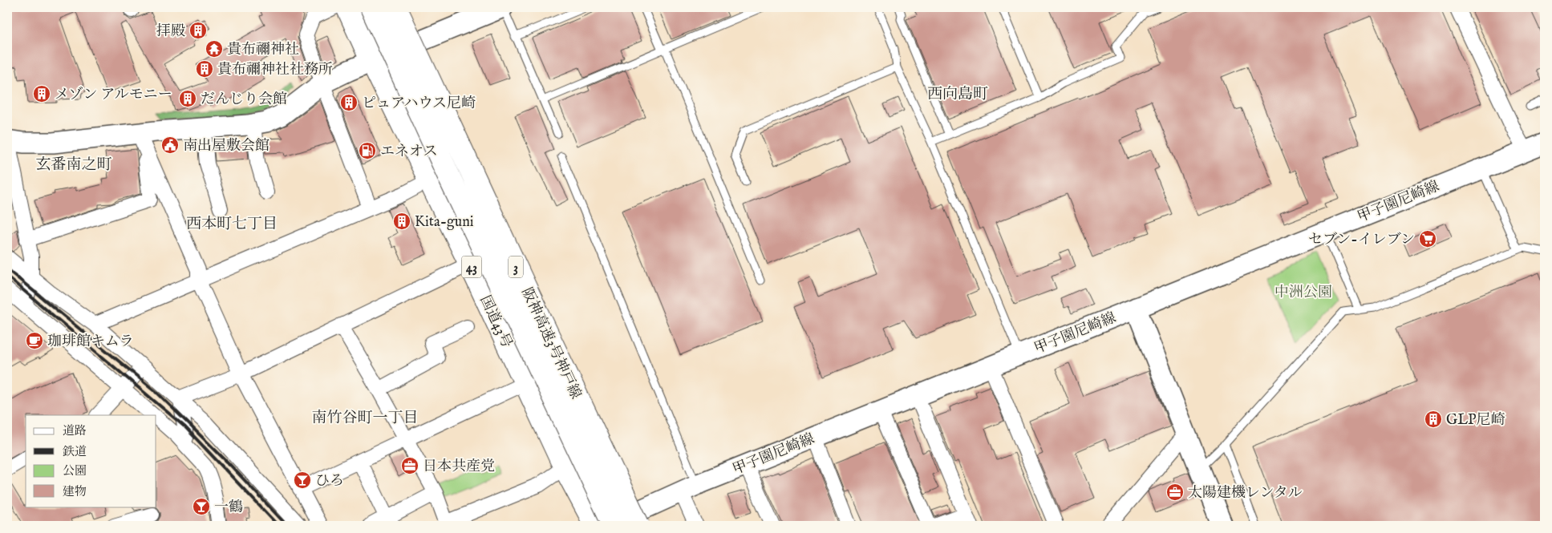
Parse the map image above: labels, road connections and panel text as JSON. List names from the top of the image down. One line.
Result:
{"streets":{"highway":["43","3","国道43号","阪神高速3号神戸線"],"main road":["甲子園尼崎線"]},"crossings":[["甲子園尼崎線","阪神高速3号神戸線"]],"districts":["西向島町","玄番南之町","西本町七丁目","南竹谷町一丁目"],"parks":["中洲公園"],"places":{"building":["拝殿","貴布禰神社社務所","メゾン アルモニー","だんじり会館","ピュアハウス尼崎","Kita-guni","GLP尼崎"],"temple":["貴布禰神社"],"public building":["南出屋敷会館"],"fuel station":["エネオス"],"supermarket":["セブン-イレブン"],"cafe":["珈琲館キムラ"],"office":["日本共産党","太陽建機レンタル"],"bar":["ひろ","一鶴"]},"legend":["道路","鉄道","公園","建物"]}
